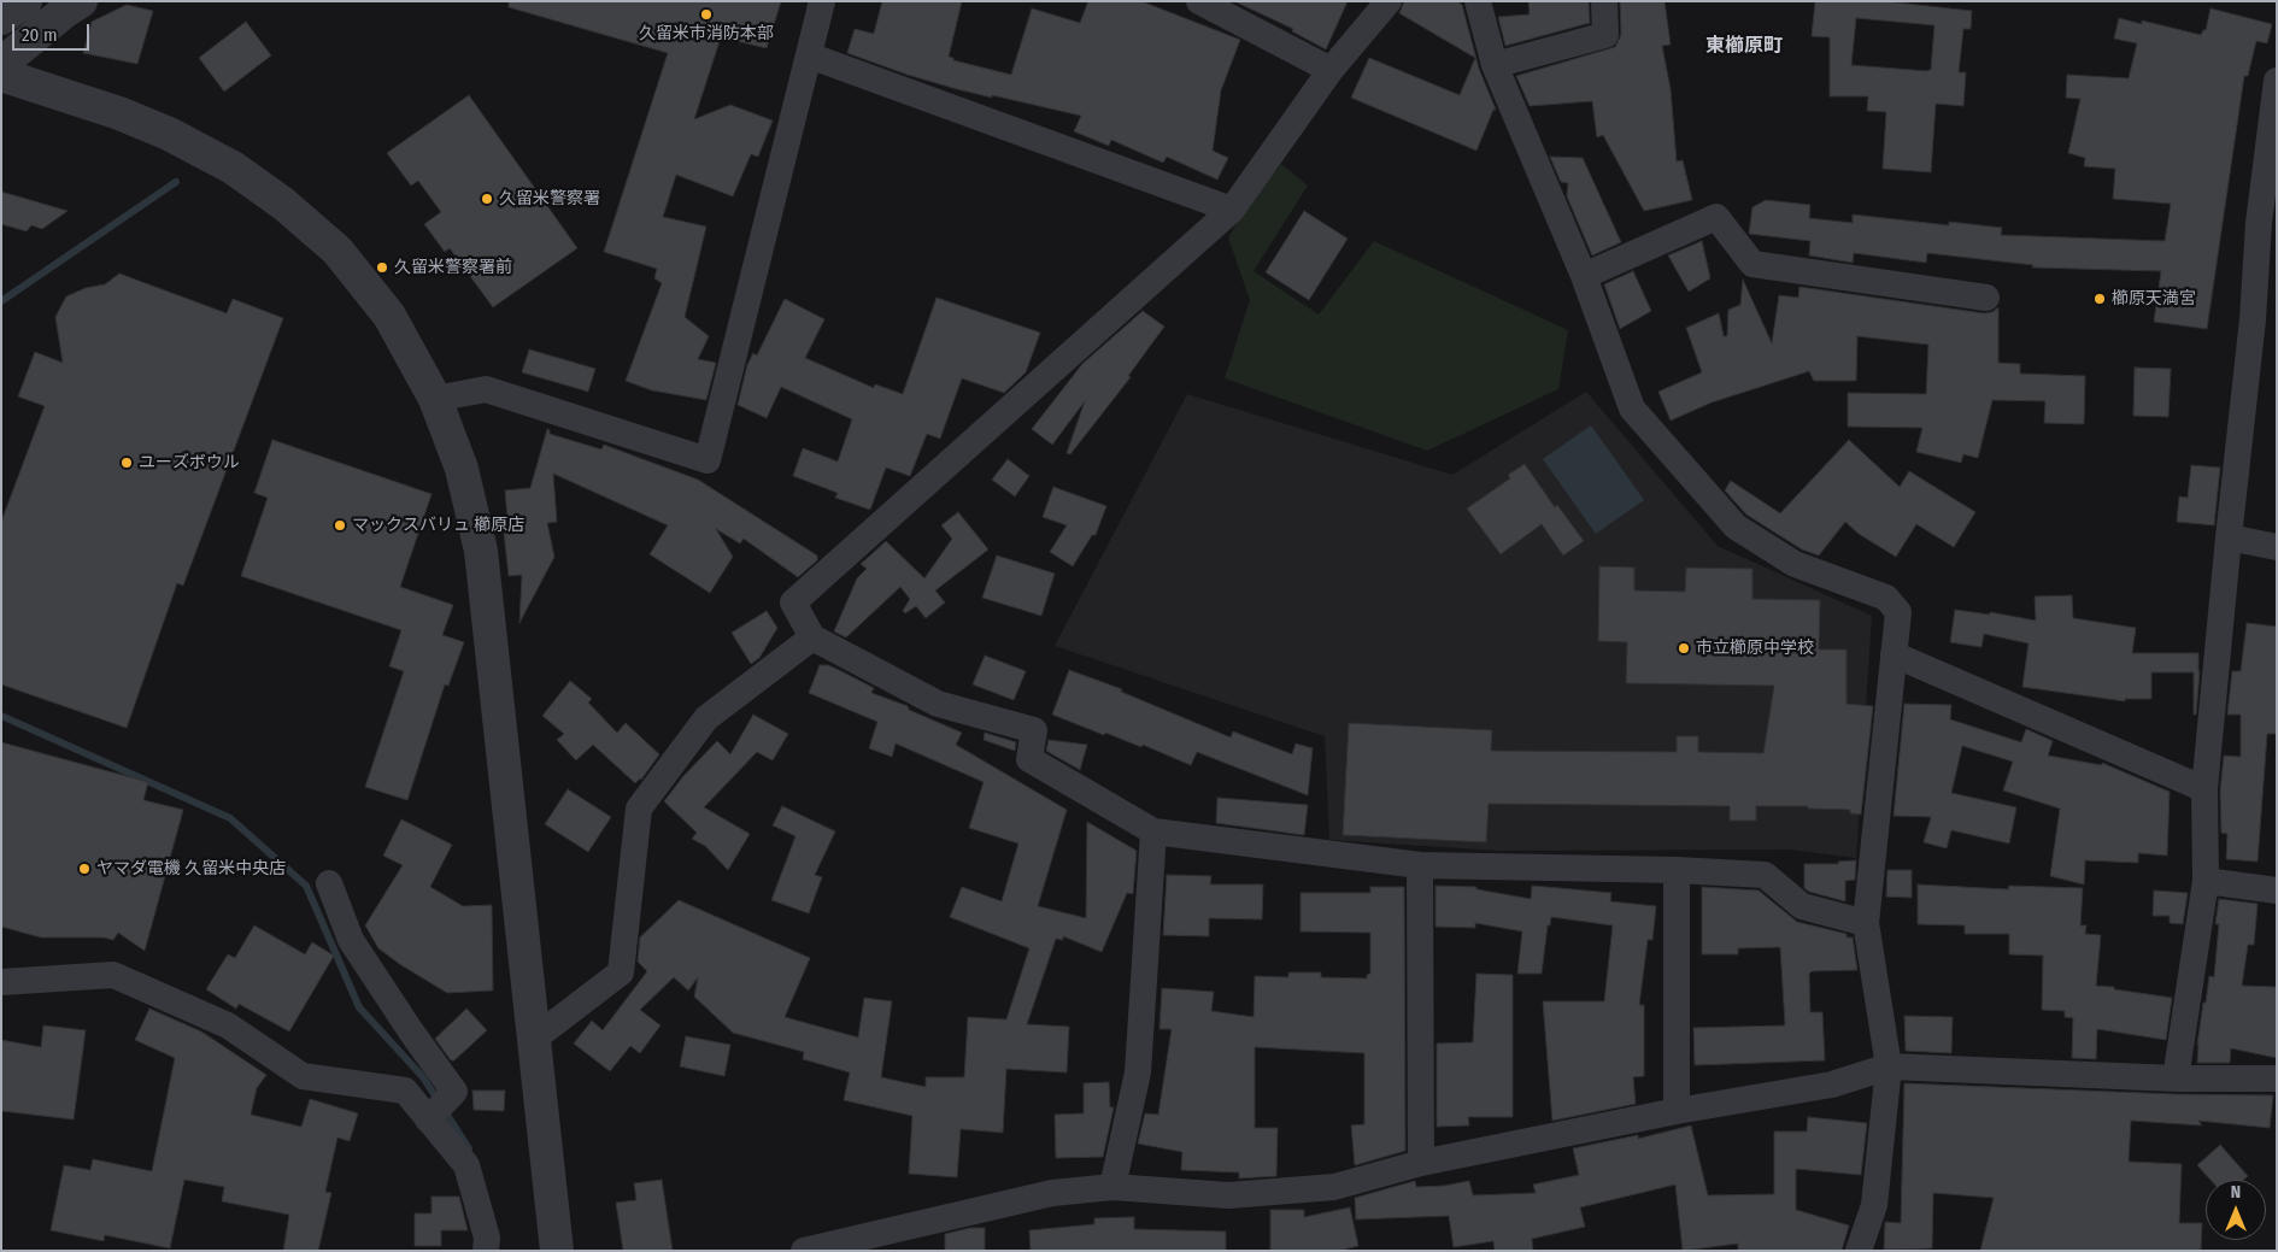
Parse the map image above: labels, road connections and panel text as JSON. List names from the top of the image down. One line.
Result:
{"districts":["東櫛原町"],"places":["久留米市消防本部","久留米警察署","久留米警察署前","櫛原天満宮","ユーズボウル","マックスバリュ 櫛原店","市立櫛原中学校","ヤマダ電機 久留米中央店"],"scale_bar":"20 m","north":"top"}
